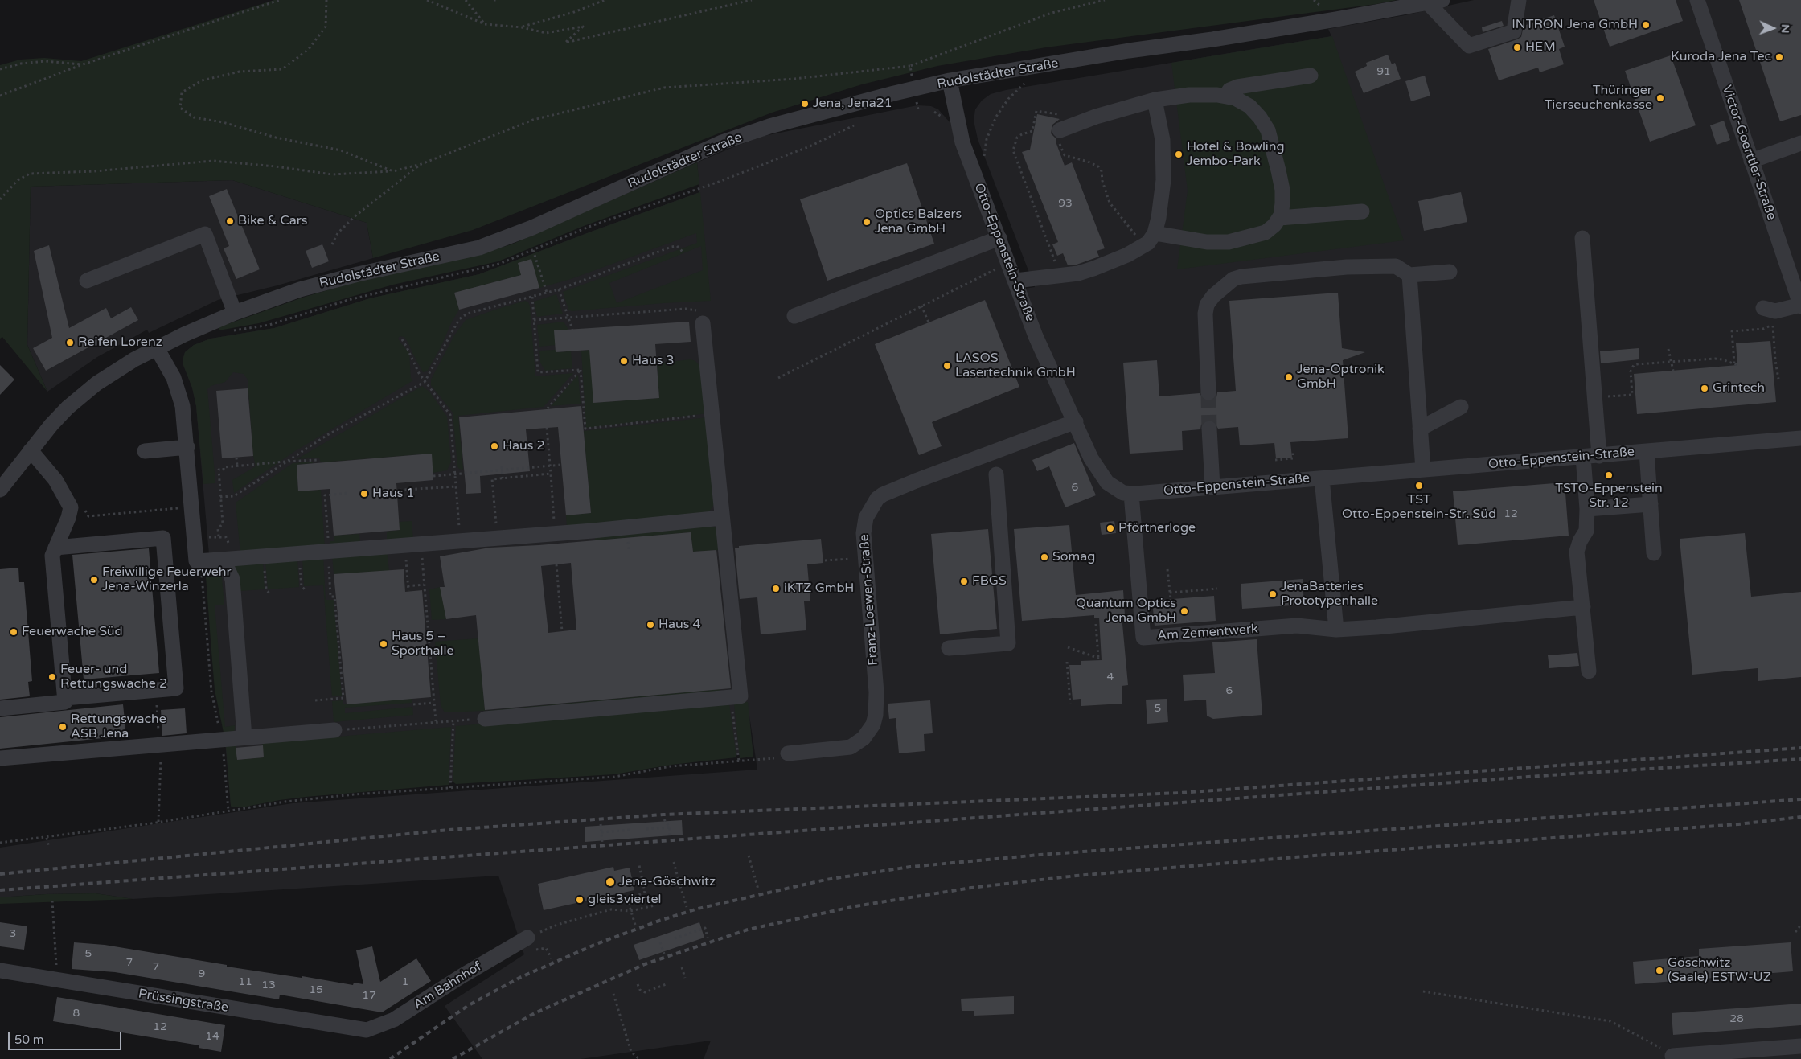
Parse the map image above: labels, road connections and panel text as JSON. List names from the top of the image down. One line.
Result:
{"streets":{"street":["Rudolstädter Straße","Victor-Goerttler-Straße","Otto-Eppenstein-Straße","Franz-Loewen-Straße","Am Zementwerk","Am Bahnhof","Prüssingstraße"]},"crossings":[["Rudolstädter Straße","Otto-Eppenstein-Straße"],["Otto-Eppenstein-Straße","Franz-Loewen-Straße"],["Otto-Eppenstein-Straße","Am Zementwerk"],["Am Bahnhof","Prüssingstraße"]],"places":["INTRON Jena GmbH","HEM","Kuroda Jena Tec","Thüringer Tierseuchenkasse","Jena, Jena21","Hotel & Bowling Jembo-Park","Bike & Cars","Optics Balzers Jena GmbH","Reifen Lorenz","Haus 3","LASOS Lasertechnik GmbH","Jena-Optronik GmbH","Grintech","Haus 2","TSTO-Eppenstein Str. 12","TST Otto-Eppenstein-Str. Süd","Haus 1","Pförtnerloge","Somag","Freiwillige Feuerwehr Jena-Winzerla","FBGS","iKTZ GmbH","JenaBatteries Prototypenhalle","Quantum Optics Jena GmbH","Haus 4","Feuerwache Süd","Haus 5 – Sporthalle","Feuer- und Rettungswache 2","Rettungswache ASB Jena","Jena-Göschwitz","gleis3viertel","Göschwitz (Saale) ESTW-UZ"],"house_numbers":["91","93","6","12","4","6","5","3","5","7","7","9","11","1","13","15","17","8","28","12","14"],"scale_bar":"50 m","north":"right"}
